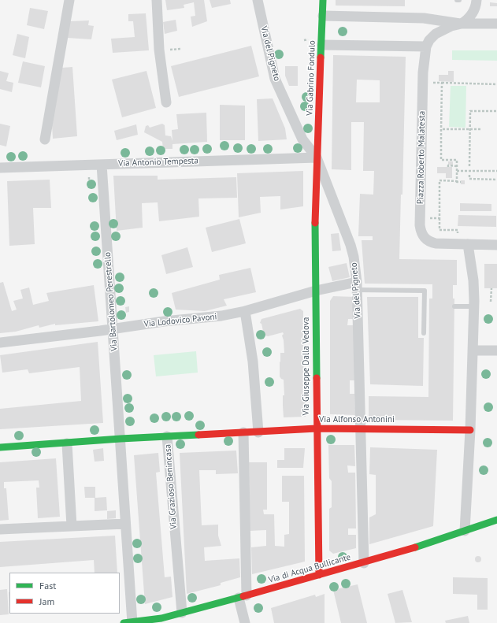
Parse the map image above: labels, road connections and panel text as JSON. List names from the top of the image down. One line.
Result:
{"streets":{"street":["Via del Pigneto","Via Gabrino Fondulo","Piazza Roberto Malatesta","Via Antonio Tempesta","Via Bartolomeo Perestrello","Via Lodovico Pavoni","Via Giuseppe Dalla Vedova","Via Alfonso Antonini","Via Grazioso Benincasa","Via di Acqua Bullicante"]},"crossings":[["Via del Pigneto","Via Gabrino Fondulo"],["Via del Pigneto","Via Antonio Tempesta"],["Via del Pigneto","Via Lodovico Pavoni"],["Via del Pigneto","Via Giuseppe Dalla Vedova"],["Via del Pigneto","Via Alfonso Antonini"],["Via del Pigneto","Via di Acqua Bullicante"],["Via Gabrino Fondulo","Via Antonio Tempesta"],["Via Gabrino Fondulo","Via Giuseppe Dalla Vedova"],["Via Antonio Tempesta","Via Bartolomeo Perestrello"],["Via Antonio Tempesta","Via Giuseppe Dalla Vedova"],["Via Bartolomeo Perestrello","Via Lodovico Pavoni"],["Via Lodovico Pavoni","Via Giuseppe Dalla Vedova"],["Via Giuseppe Dalla Vedova","Via Alfonso Antonini"],["Via Giuseppe Dalla Vedova","Via di Acqua Bullicante"],["Via Alfonso Antonini","Via Grazioso Benincasa"],["Via Grazioso Benincasa","Via di Acqua Bullicante"]],"legend":["Fast","Jam"]}
